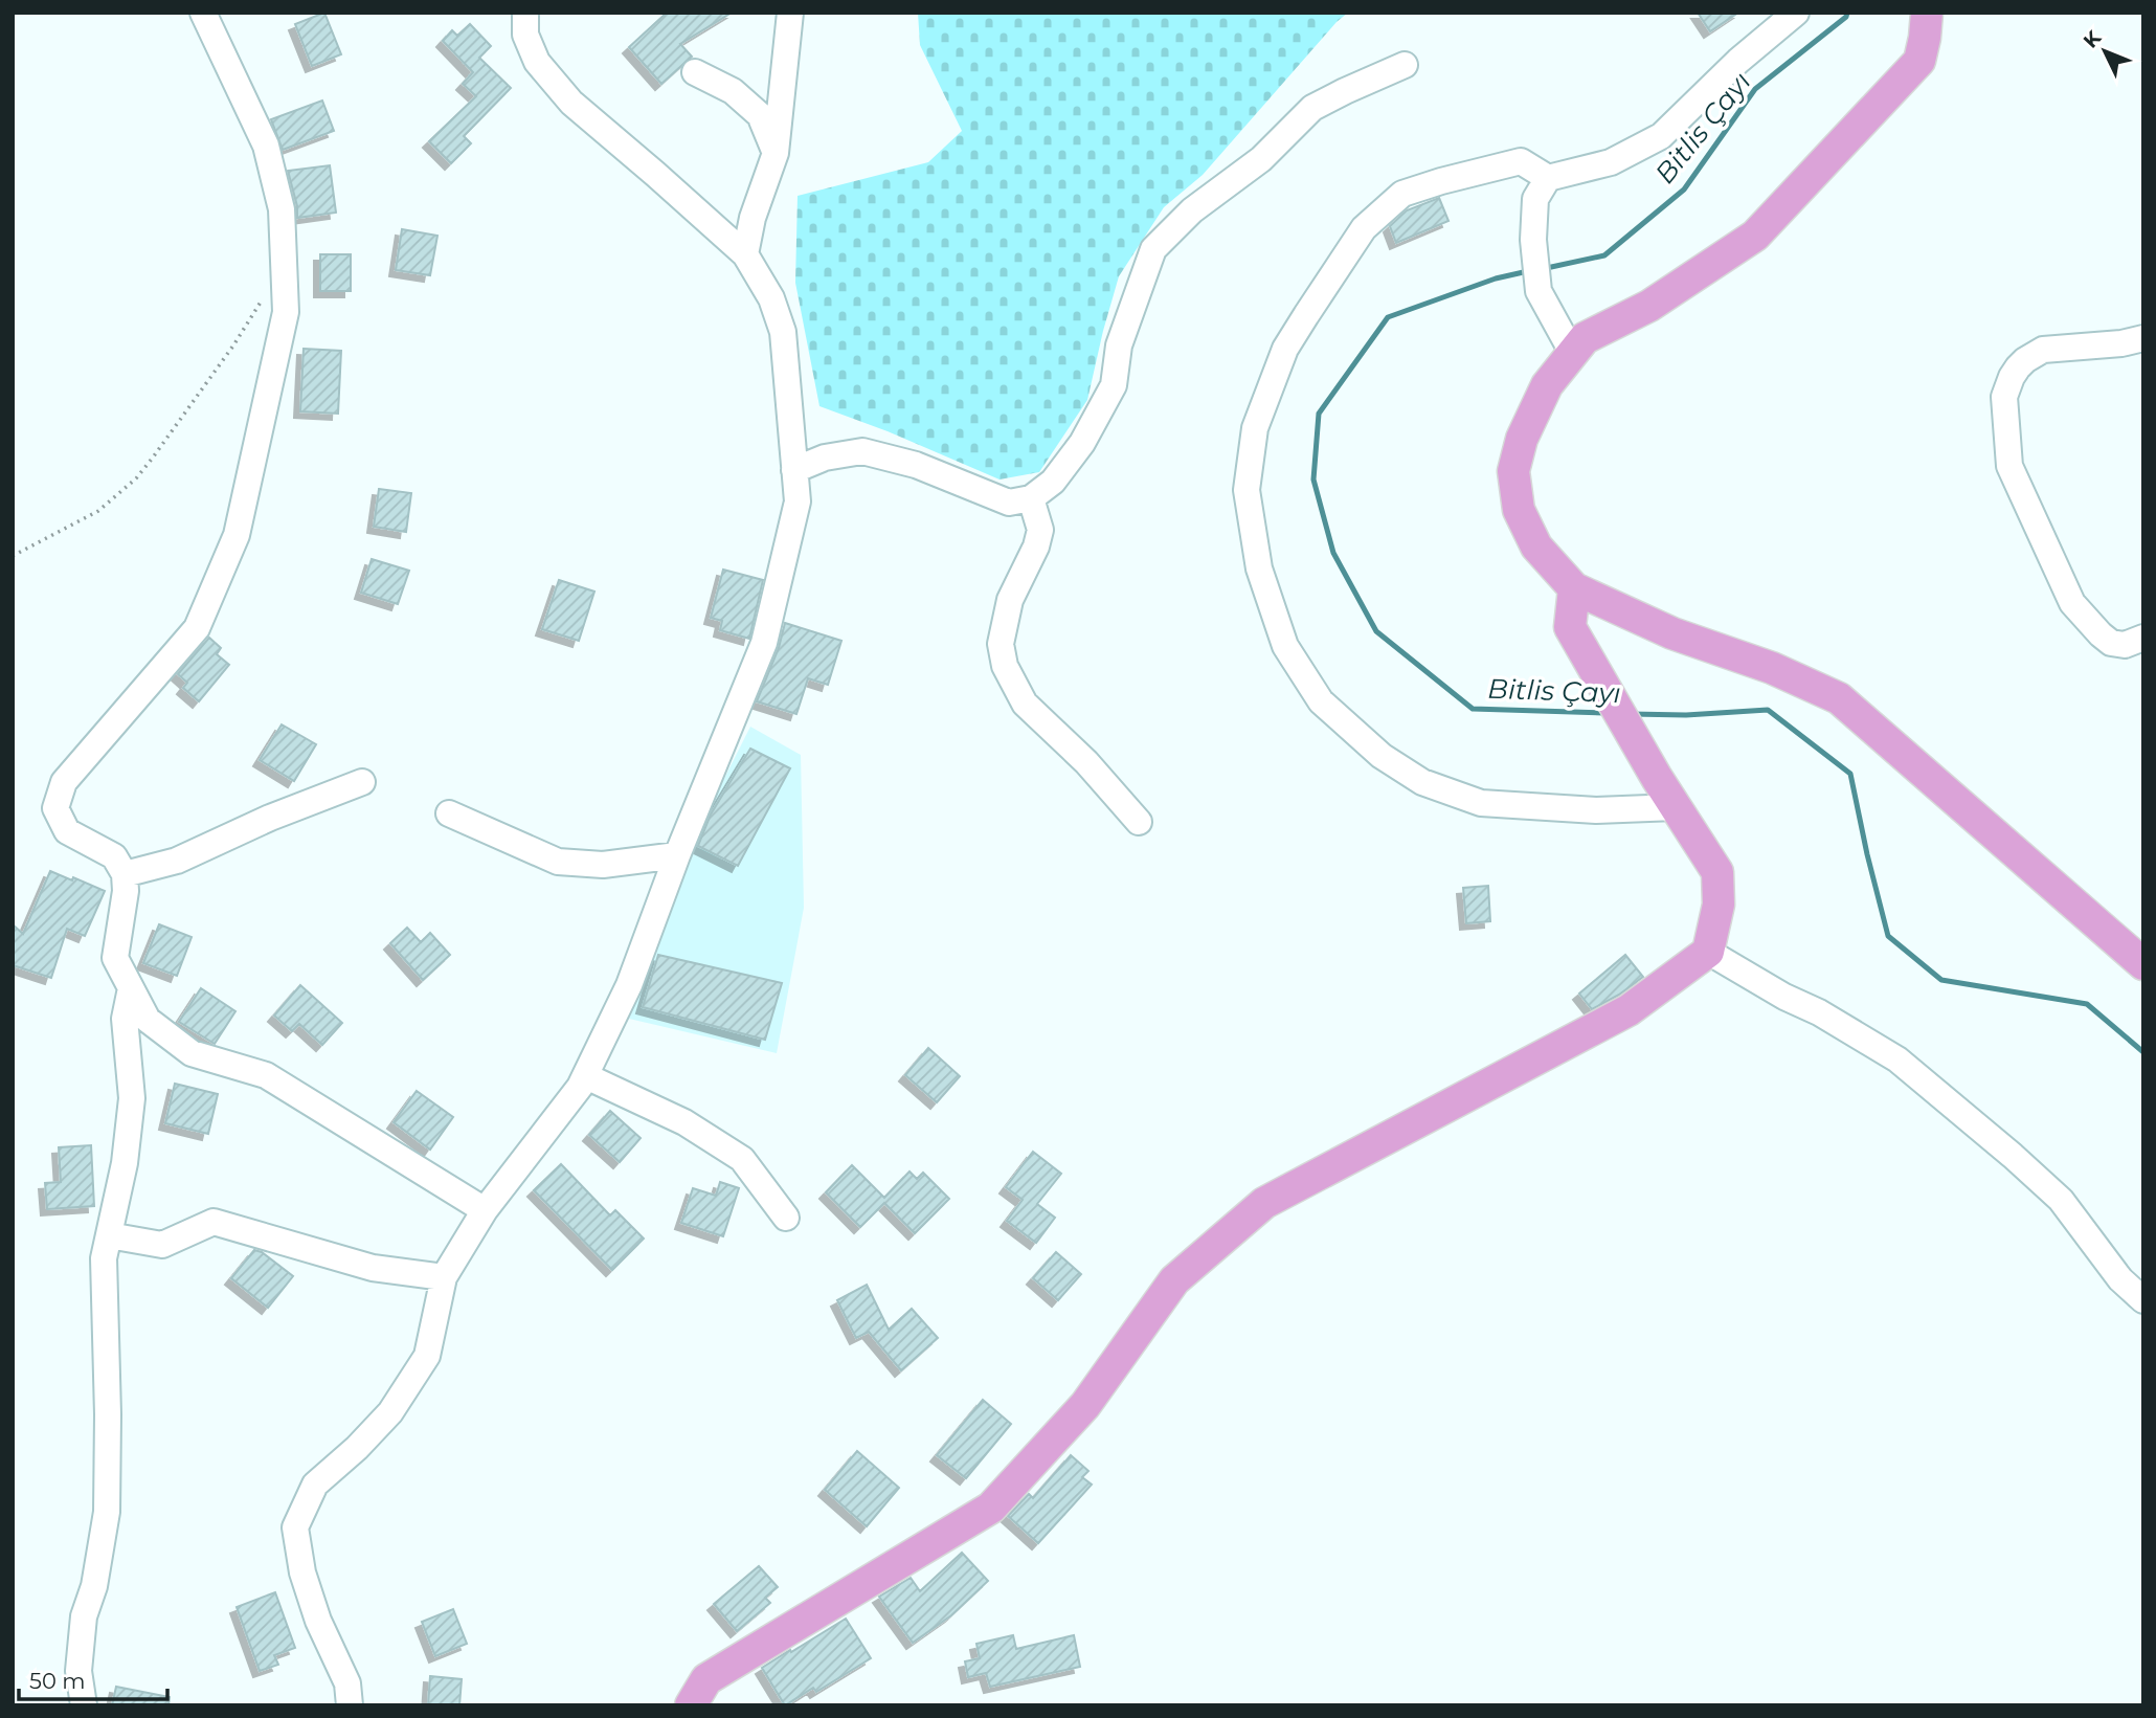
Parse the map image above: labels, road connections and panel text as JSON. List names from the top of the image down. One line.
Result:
{"water":["Bitlis Çayı"],"scale_bar":"50 m","north":"top left"}
